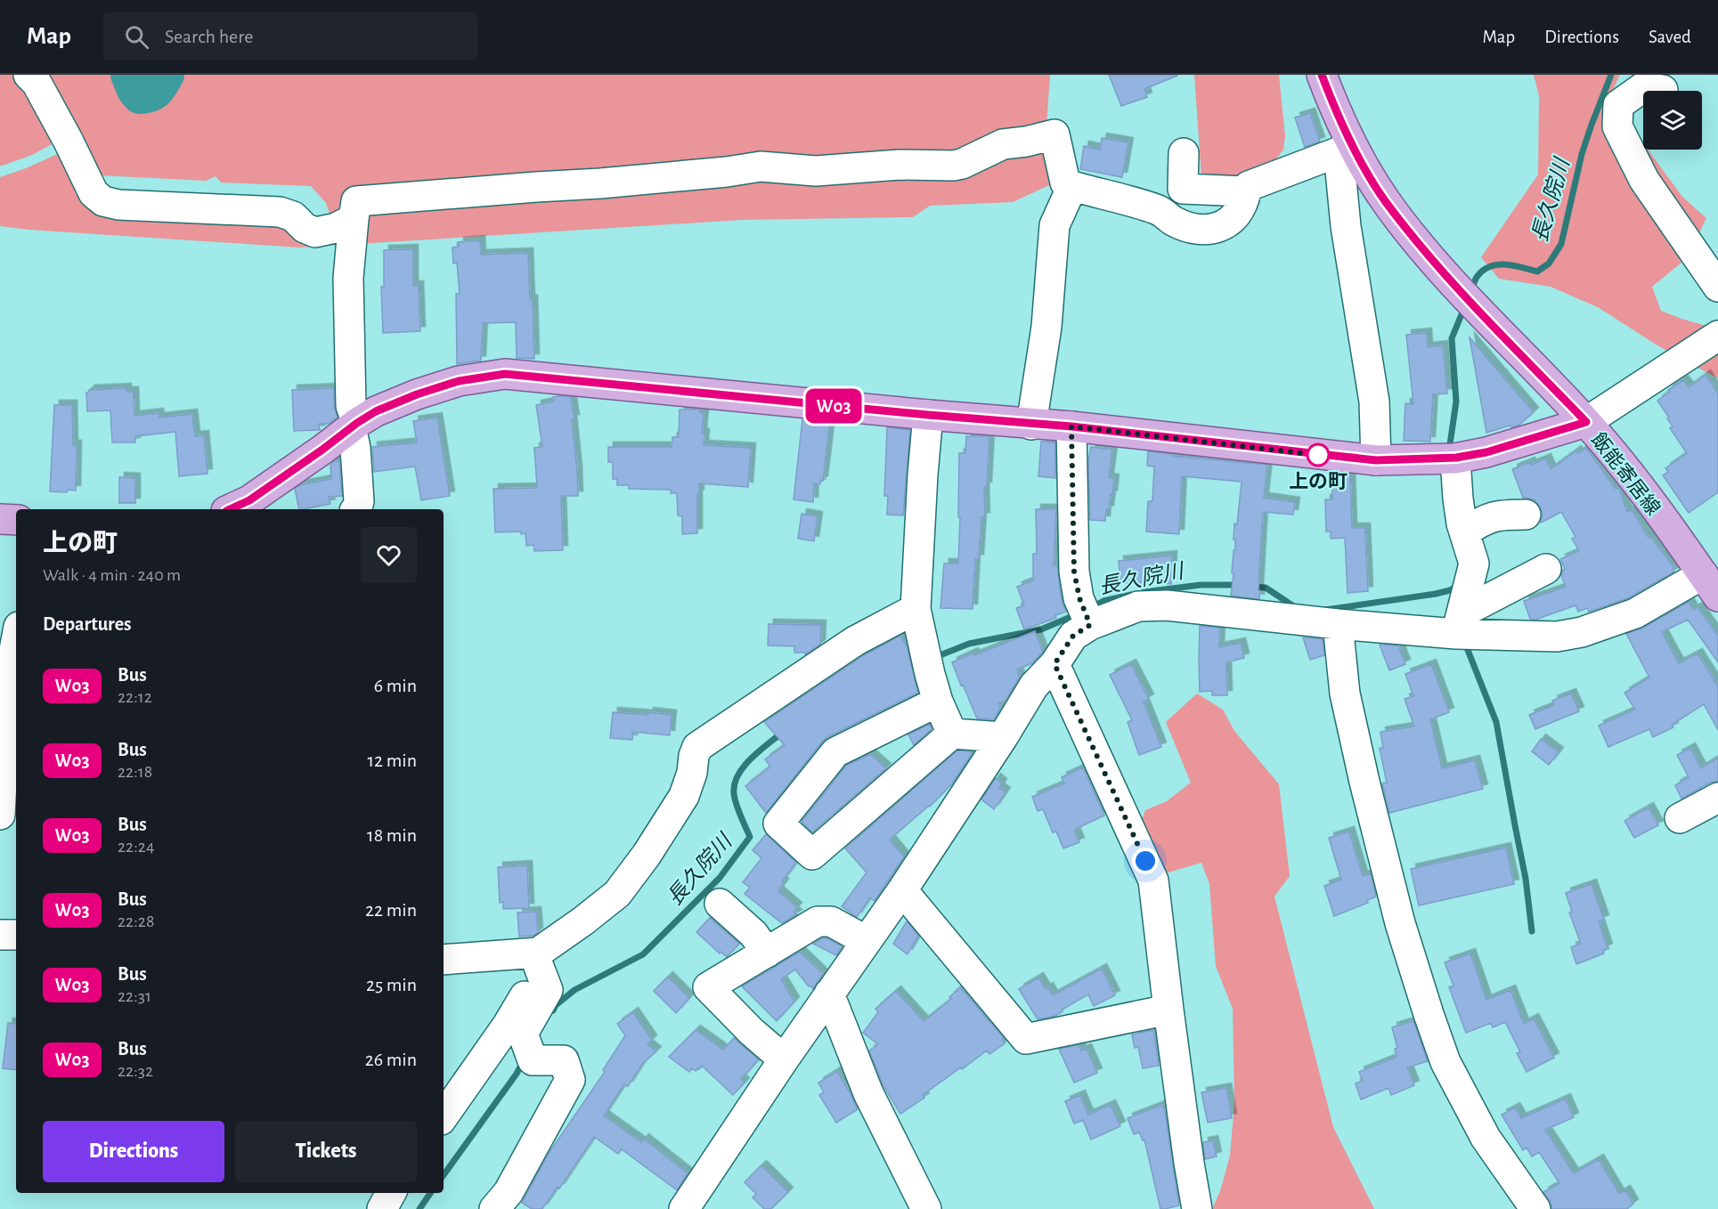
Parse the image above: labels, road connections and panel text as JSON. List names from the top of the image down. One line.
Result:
{"streets":{"main road":["飯能寄居線"]},"water":["長久院川"],"places":["上の町"],"lines":["bus line W03"],"page":{"header":"Map","search":"Search here","nav":["Map","Directions","Saved"],"on_map":"W03","heading":[["上の町","Walk · 4 min · 240 m"],"Departures"],"list":[{"mark":"W03","name":"Bus","note":"22:12","value":"6 min"},{"mark":"W03","name":"Bus","note":"22:18","value":"12 min"},{"mark":"W03","name":"Bus","note":"22:24","value":"18 min"},{"mark":"W03","name":"Bus","note":"22:28","value":"22 min"},{"mark":"W03","name":"Bus","note":"22:31","value":"25 min"},{"mark":"W03","name":"Bus","note":"22:32","value":"26 min"}],"buttons":["Directions","Tickets"]}}
